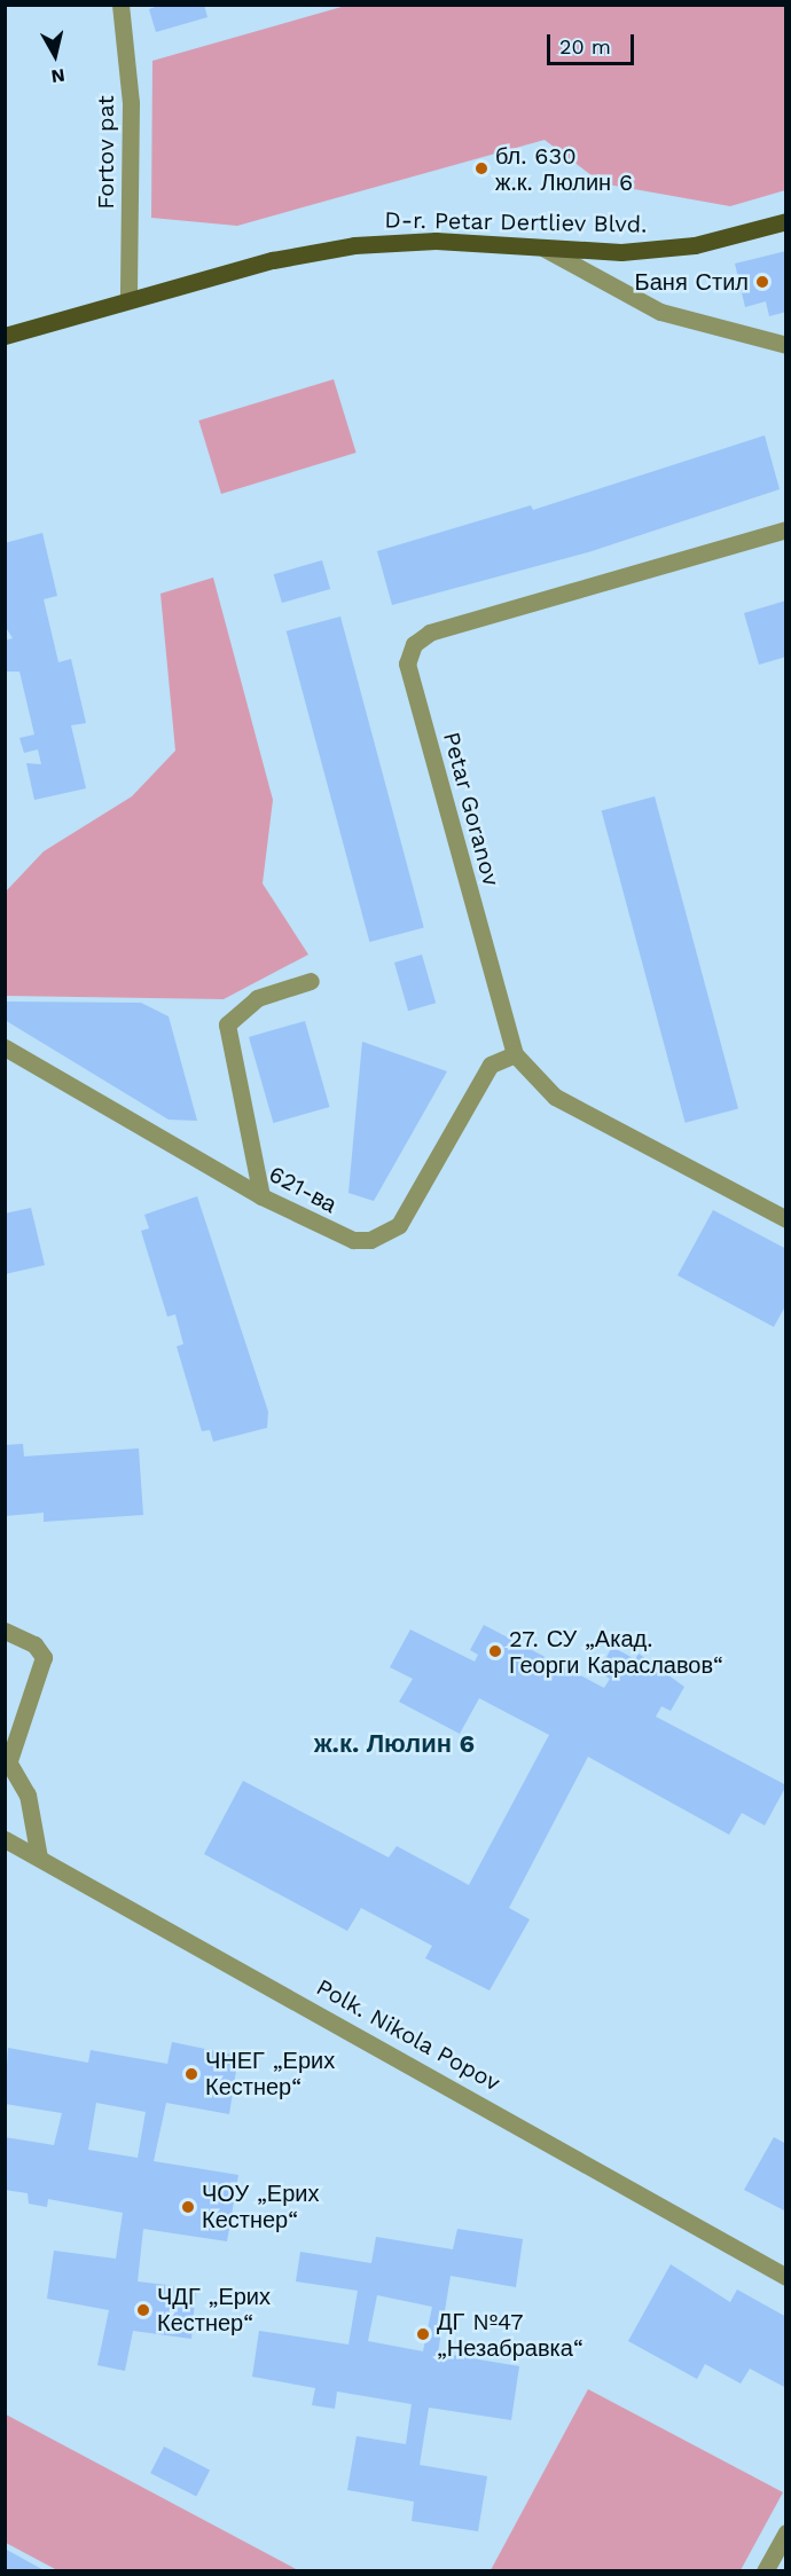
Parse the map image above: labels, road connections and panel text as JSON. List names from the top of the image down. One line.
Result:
{"streets":{"main road":["D-r. Petar Dertliev Blvd."],"street":["Fortov pat","Petar Goranov","621-ва","Polk. Nikola Popov"]},"crossings":[["Fortov pat","D-r. Petar Dertliev Blvd."],["Petar Goranov","621-ва"]],"districts":["ж.к. Люлин 6"],"places":["бл. 630 ж.к. Люлин 6","Баня Стил","27. СУ „Акад. Георги Караславов“","ЧНЕГ „Ерих Кестнер“","ЧОУ „Ерих Кестнер“","ЧДГ „Ерих Кестнер“","ДГ №47 „Незабравка“"],"scale_bar":"20 m","north":"bottom"}
